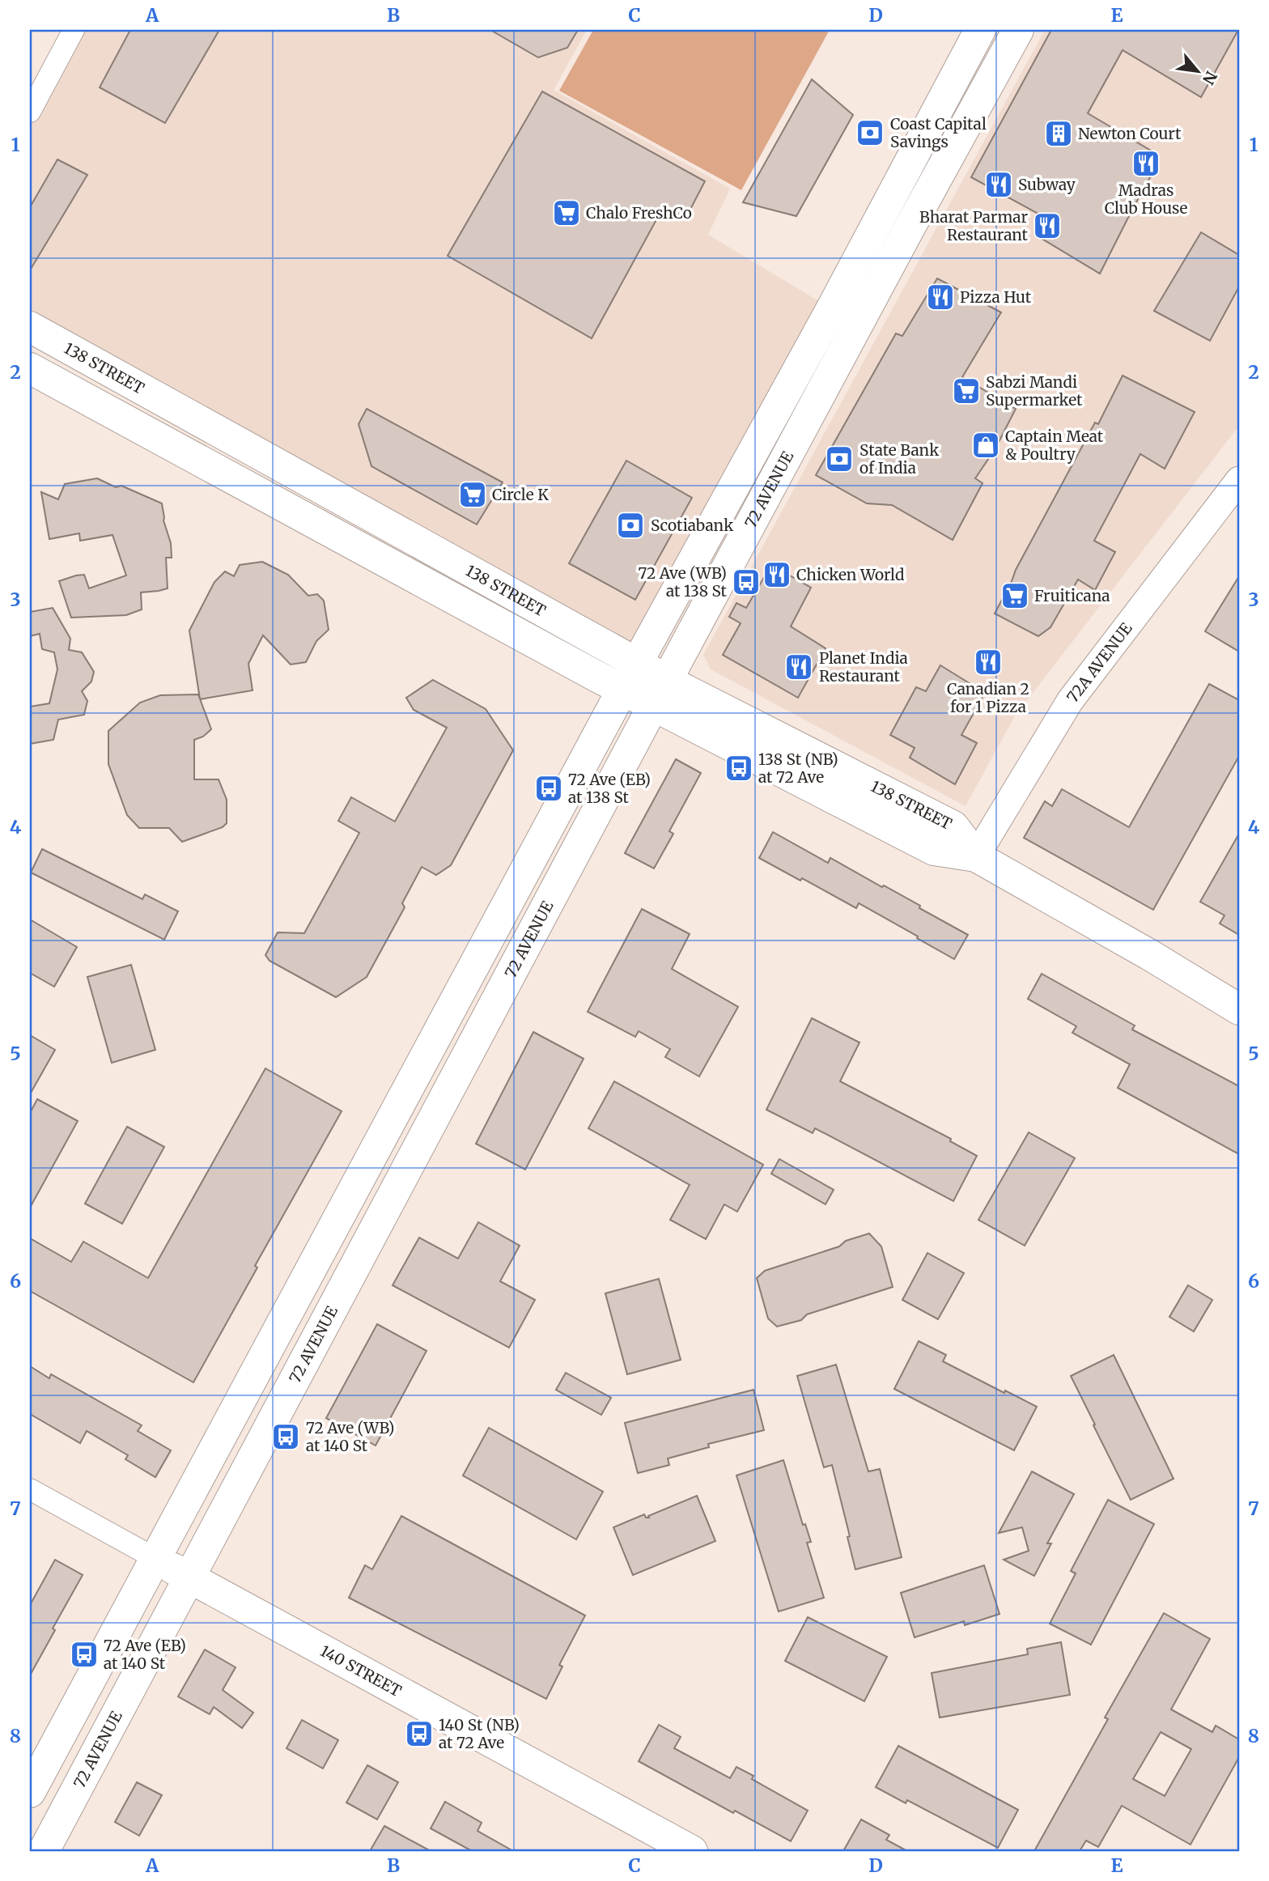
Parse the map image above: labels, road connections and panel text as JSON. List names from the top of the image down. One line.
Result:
{"streets":{"main road":["138 STREET","72 AVENUE","140 STREET"],"street":["72A AVENUE"]},"crossings":[["138 STREET","72 AVENUE"],["138 STREET","72A AVENUE"],["72 AVENUE","140 STREET"]],"places":{"bank":["Coast Capital Savings","State Bank of India","Scotiabank"],"building":["Newton Court"],"restaurant":["Madras Club House","Subway","Bharat Parmar Restaurant","Pizza Hut","Chicken World","Canadian 2 for 1 Pizza","Planet India Restaurant"],"supermarket":["Chalo FreshCo","Sabzi Mandi Supermarket","Circle K","Fruiticana"],"shop":["Captain Meat & Poultry"],"bus stop":["72 Ave (WB) at 138 St","138 St (NB) at 72 Ave","72 Ave (EB) at 138 St","72 Ave (WB) at 140 St","72 Ave (EB) at 140 St","140 St (NB) at 72 Ave"]},"north":"bottom right","grid":{"columns":["A","B","C","D","E"],"rows":["1","2","3","4","5","6","7","8"]}}
